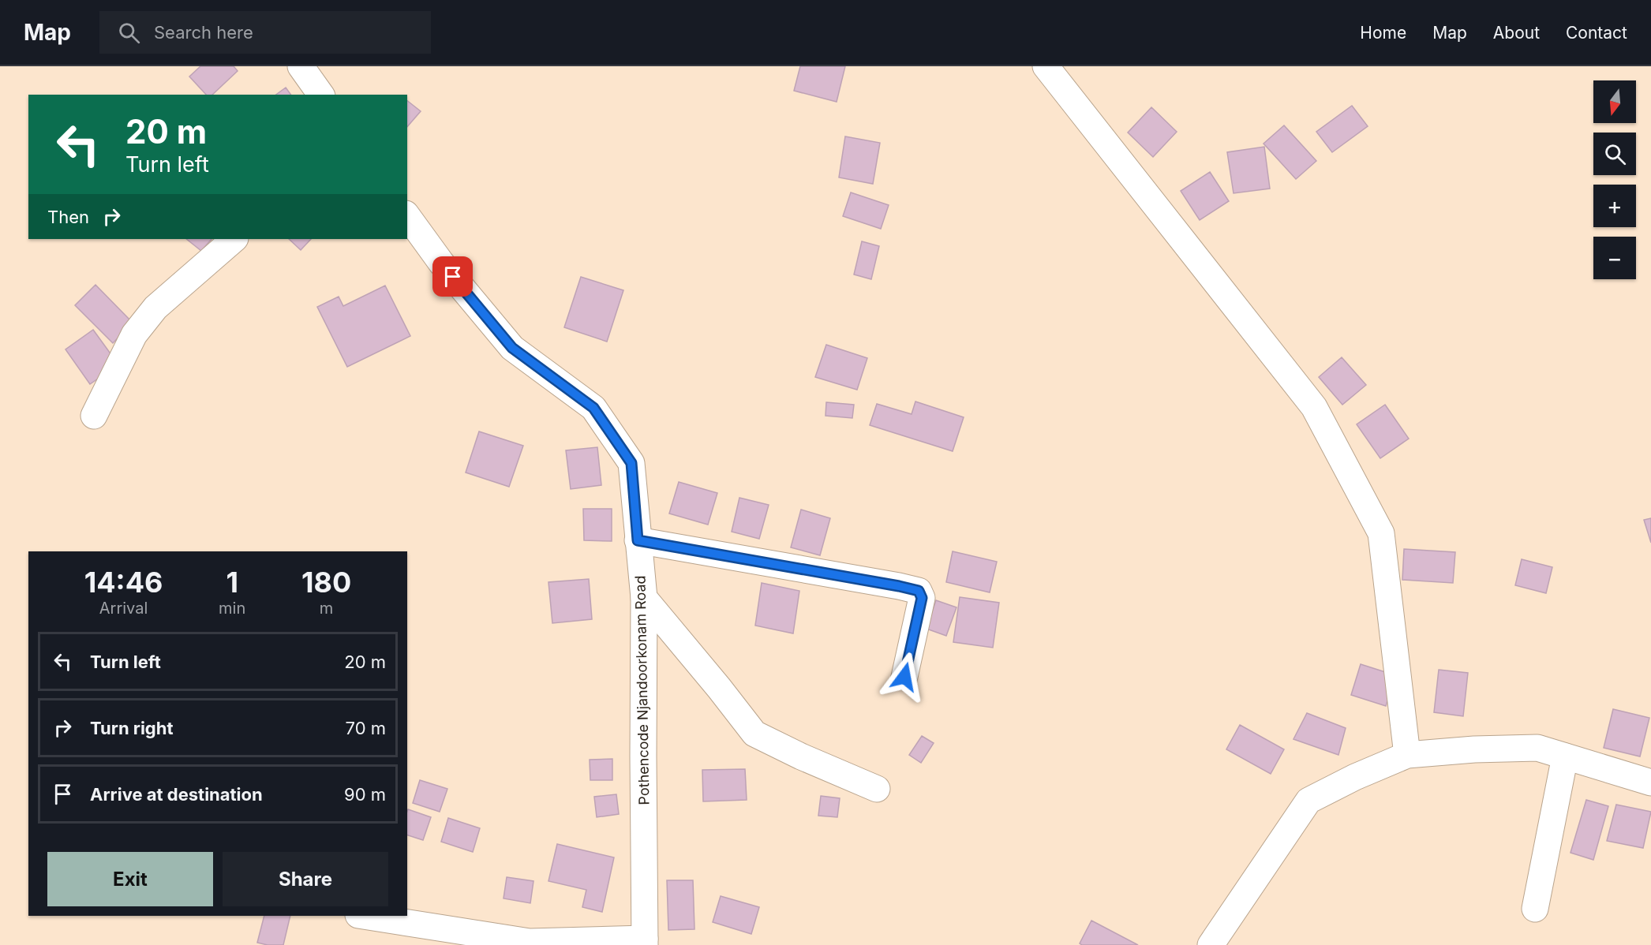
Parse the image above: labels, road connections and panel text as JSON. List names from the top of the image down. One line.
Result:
{"streets":{"main road":["Pothencode Njandoorkonam Road"]},"north":"bottom","page":{"header":"Map","search":"Search here","nav":["Home","Map","About","Contact"],"map_buttons":["+","−"],"turn":["20 m","Turn left"],"then":"Then","eta":["14:46","Arrival","1","min","180","m"],"list":[{"name":"Turn left","value":"20 m"},{"name":"Turn right","value":"70 m"},{"name":"Arrive at destination","value":"90 m"}],"buttons":["Exit","Share"]}}
